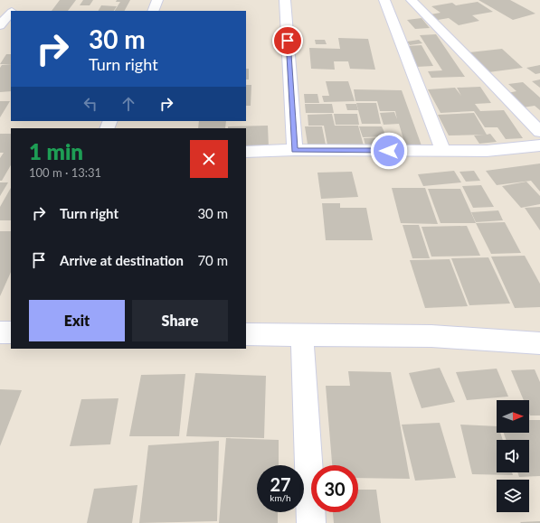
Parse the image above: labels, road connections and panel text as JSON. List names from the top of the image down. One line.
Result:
{"north":"right","page":{"turn":["30 m","Turn right"],"heading":["1 min","100 m · 13:31"],"list":[{"name":"Turn right","value":"30 m"},{"name":"Arrive at destination","value":"70 m"}],"buttons":["Exit","Share"],"speed":"27 km/h","limit":"30"}}
